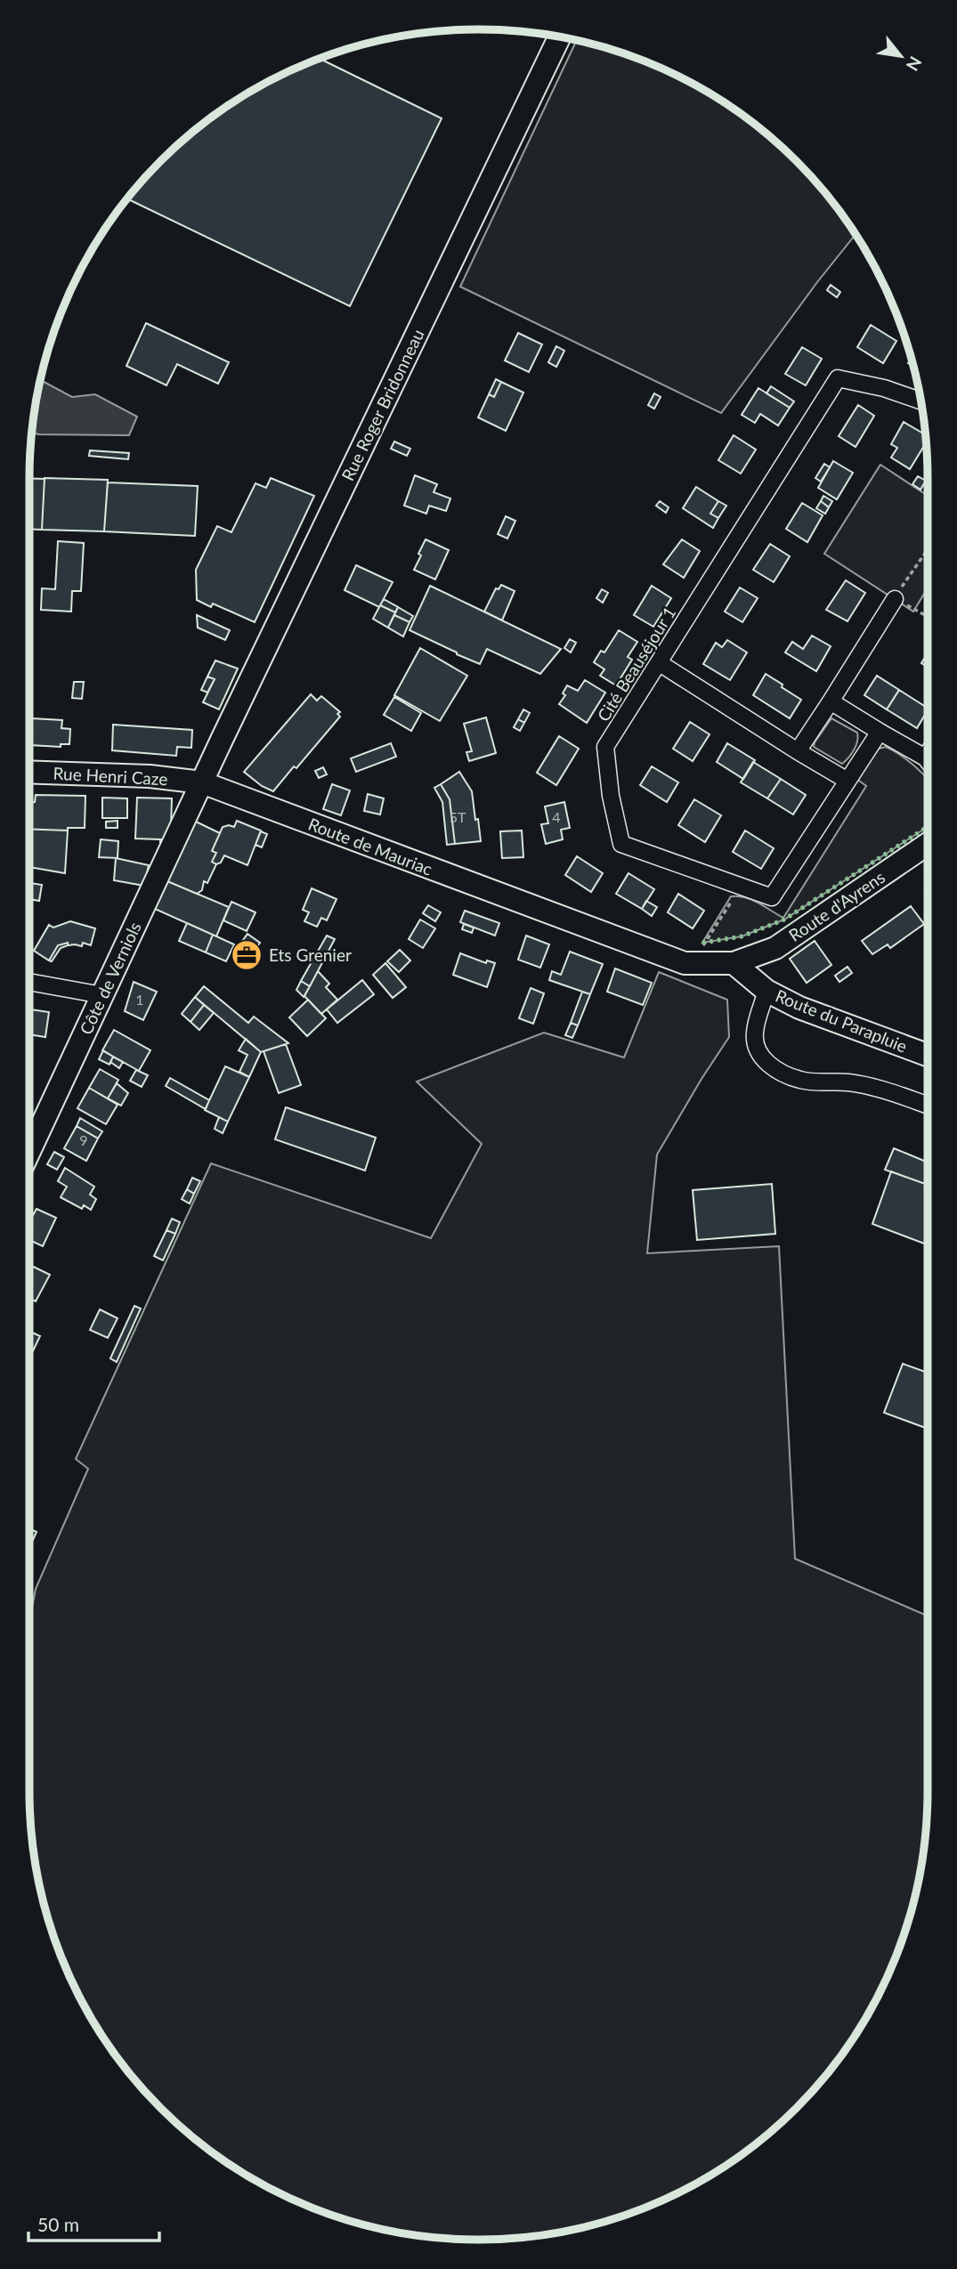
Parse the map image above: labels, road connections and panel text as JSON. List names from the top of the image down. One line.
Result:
{"streets":{"street":["Rue Roger Bridonneau","Cité Beauséjour 1","Rue Henri Caze","Route de Mauriac","Route d'Ayrens","Côte de Verniols","Route du Parapluie"]},"crossings":[["Rue Roger Bridonneau","Rue Henri Caze"],["Rue Roger Bridonneau","Route de Mauriac"],["Rue Roger Bridonneau","Côte de Verniols"],["Rue Henri Caze","Route de Mauriac"],["Rue Henri Caze","Côte de Verniols"],["Route de Mauriac","Côte de Verniols"],["Route d'Ayrens","Route du Parapluie"]],"places":{"office":["Ets Grenier"]},"house_numbers":["5T","4","1","9"],"scale_bar":"50 m","north":"bottom right"}
